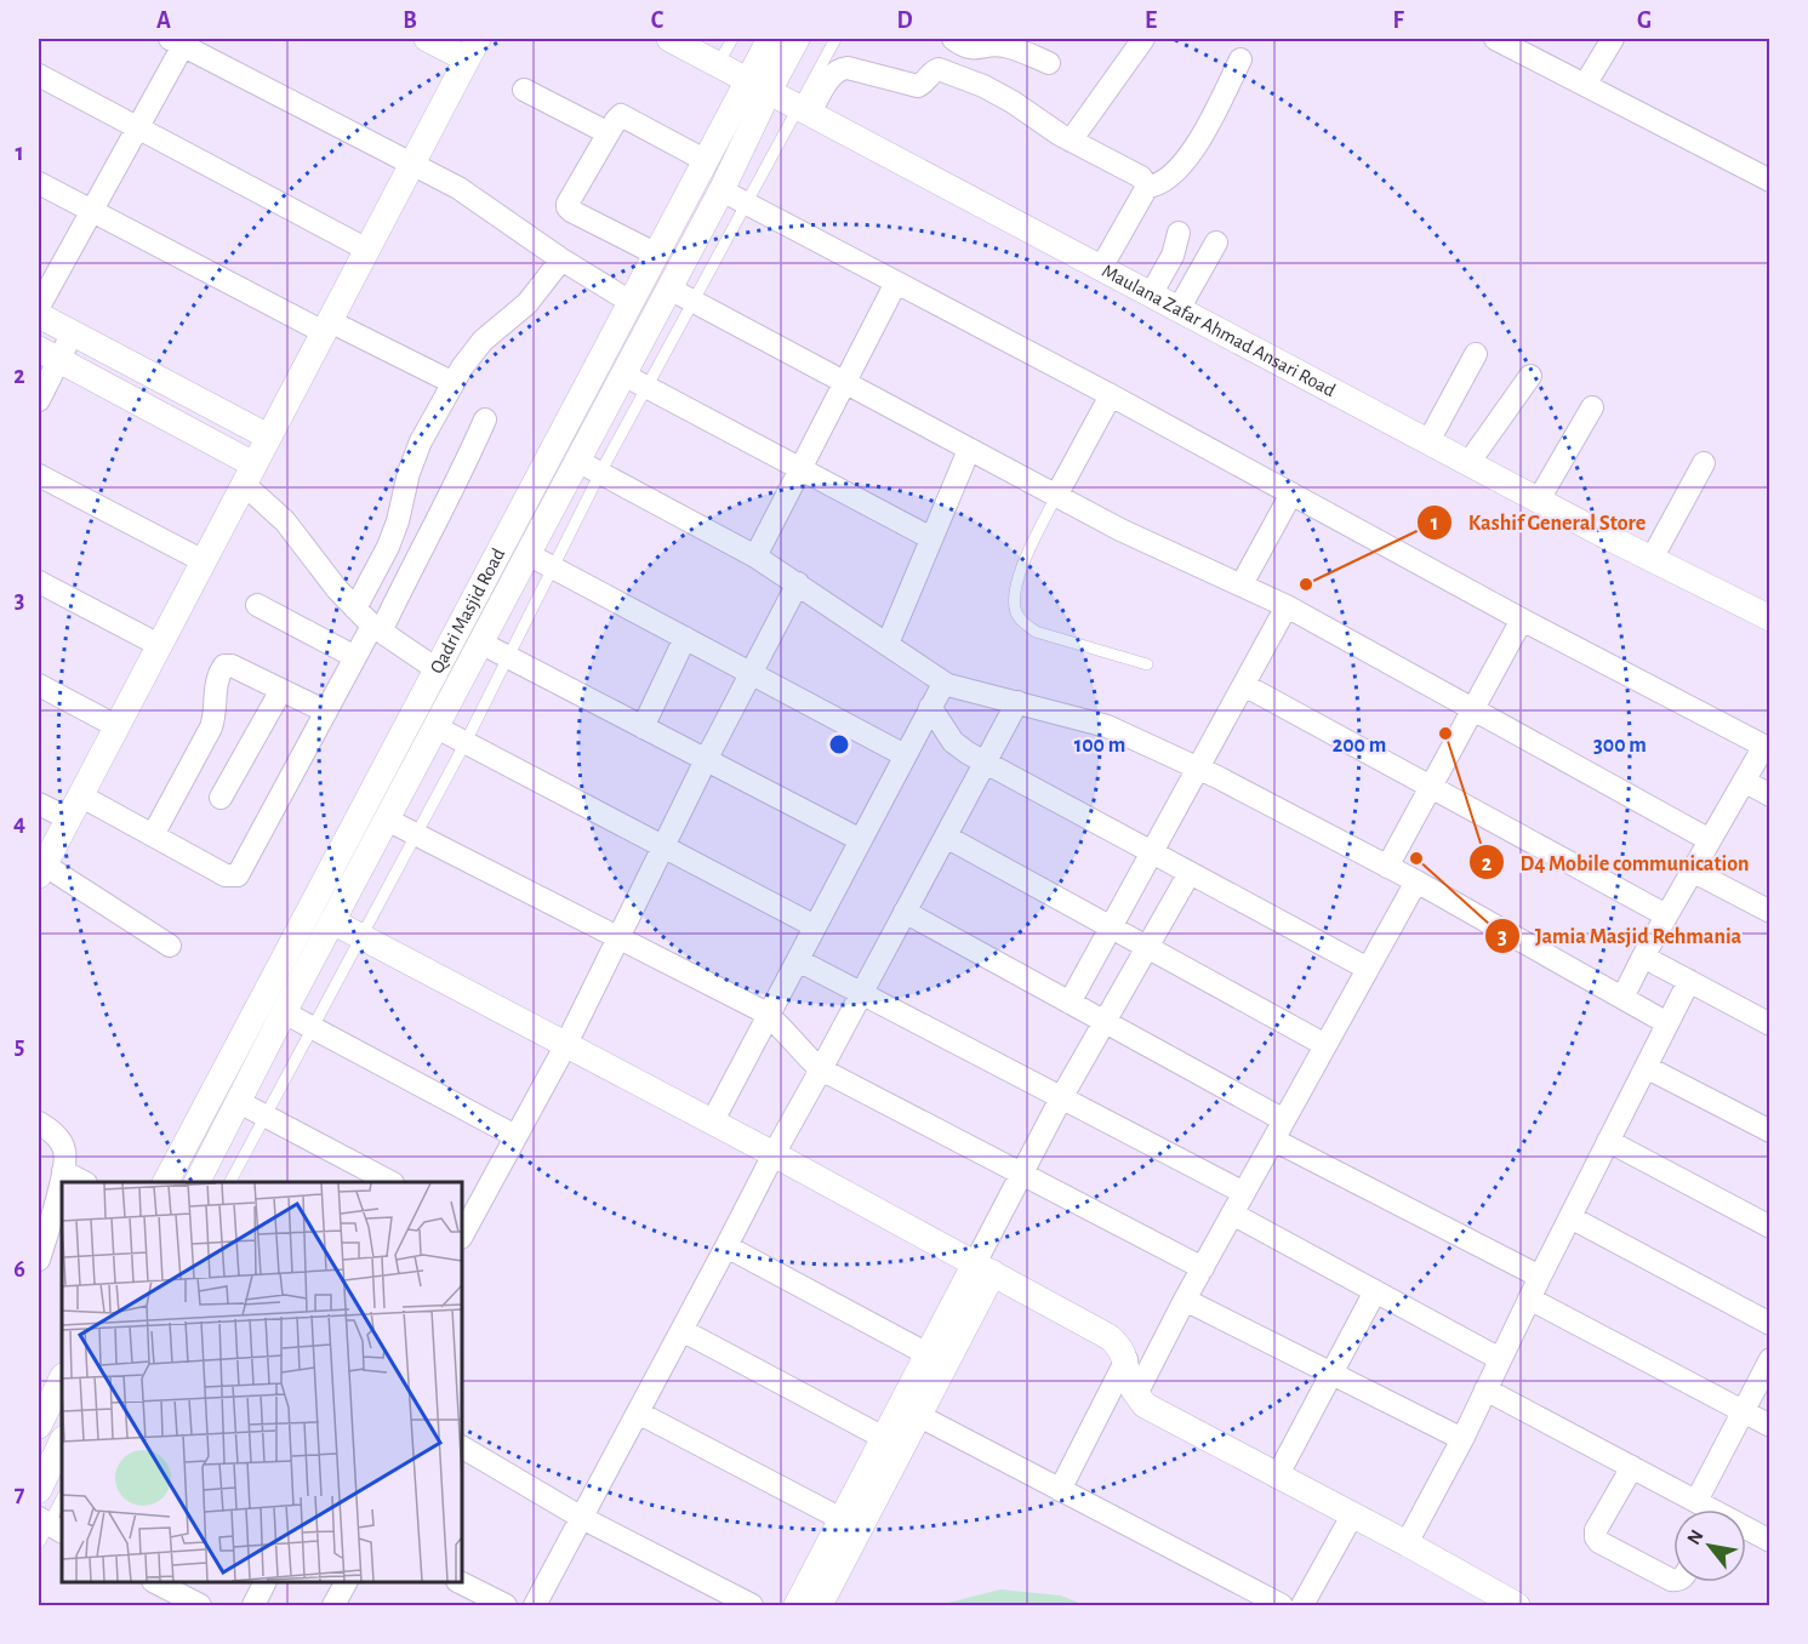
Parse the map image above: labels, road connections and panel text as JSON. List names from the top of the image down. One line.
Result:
{"streets":{"street":["Maulana Zafar Ahmad Ansari Road","Qadri Masjid Road"]},"crossings":[["Maulana Zafar Ahmad Ansari Road","Qadri Masjid Road"]],"places":["Kashif General Store","D4 Mobile communication","Jamia Masjid Rehmania"],"north":"top left","grid":{"columns":["A","B","C","D","E","F","G"],"rows":["1","2","3","4","5","6","7"]},"rings":["100 m","200 m","300 m"]}
